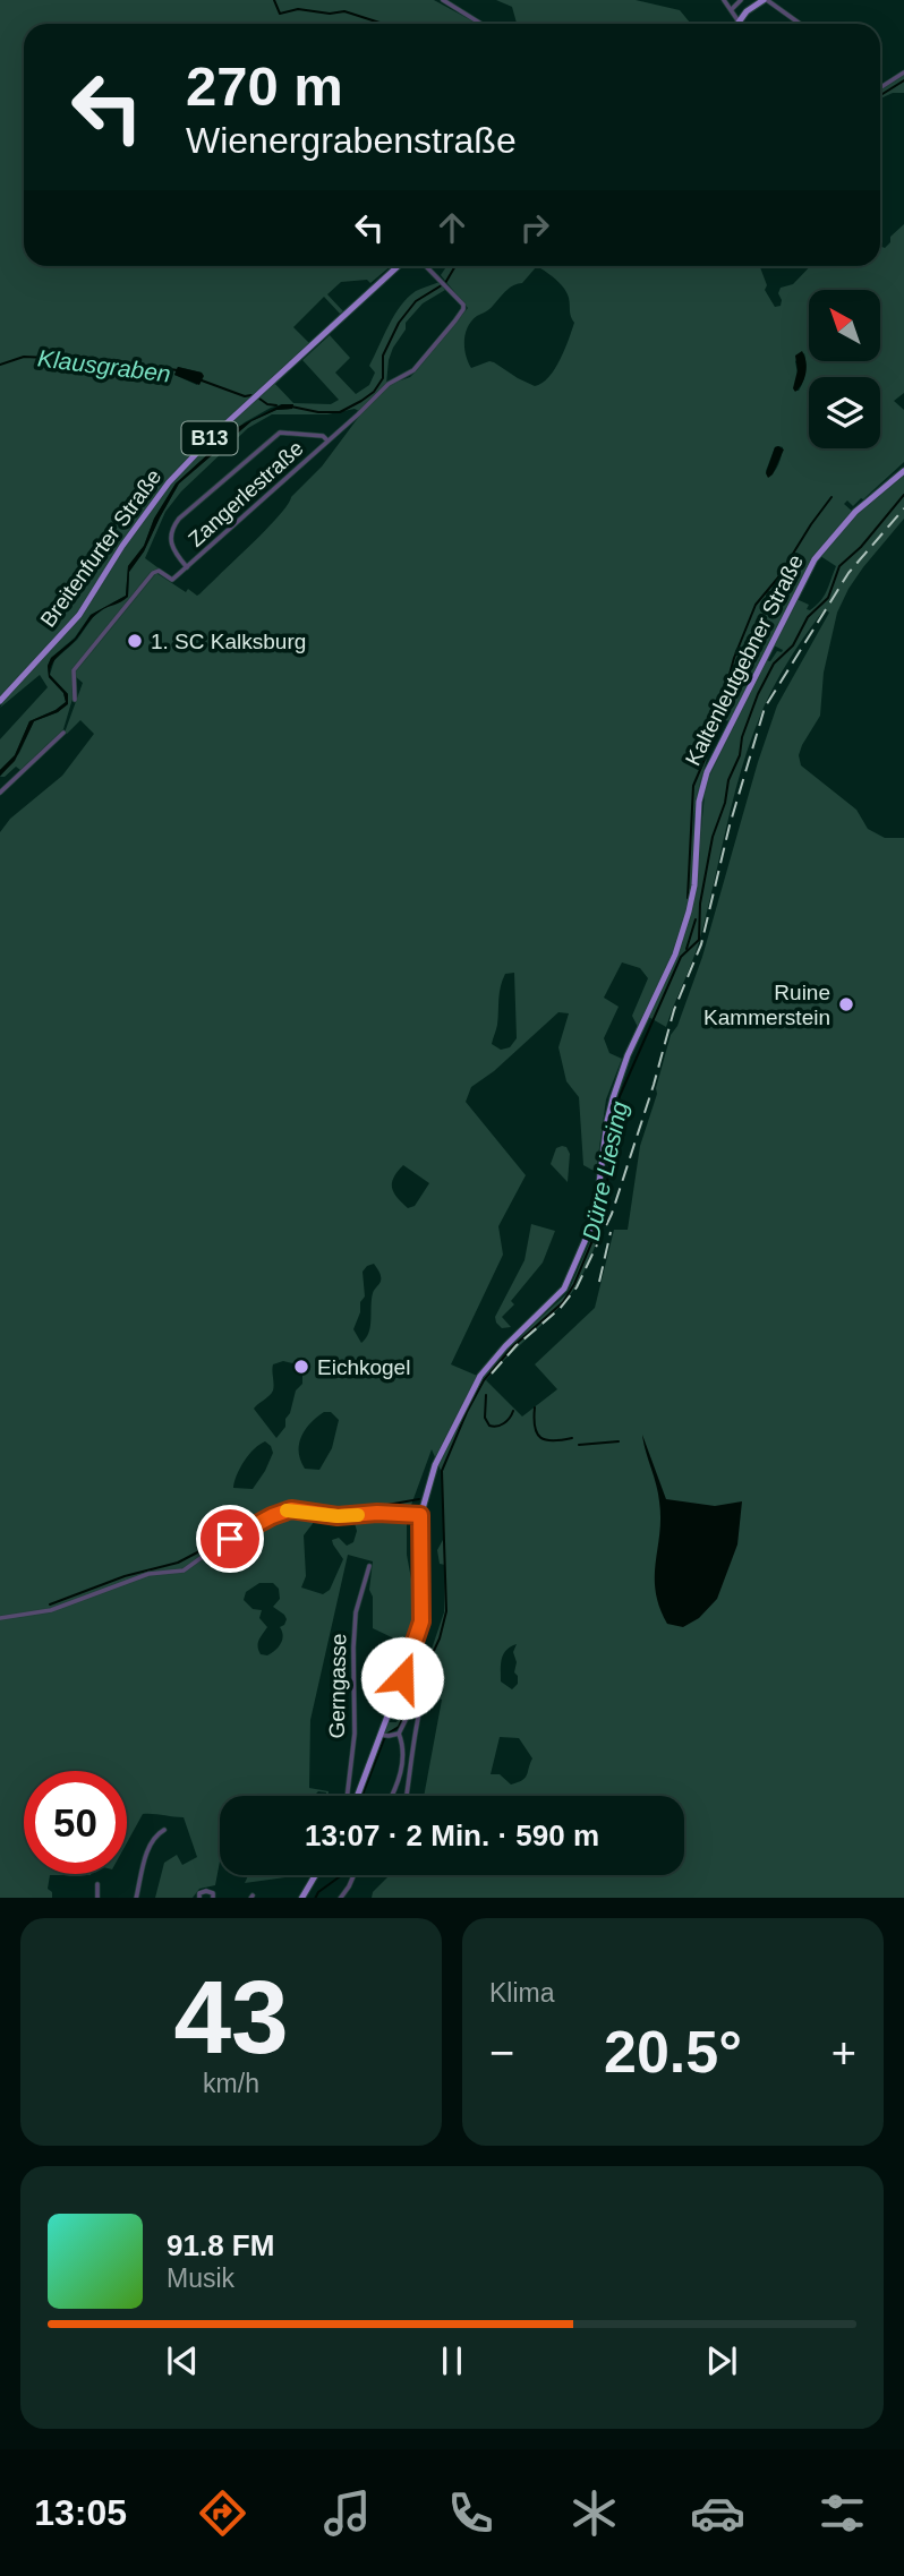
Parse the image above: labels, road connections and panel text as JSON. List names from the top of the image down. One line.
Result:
{"streets":{"main road":["B13","Breitenfurter Straße","Kaltenleutgebner Straße"],"street":["Zangerlestraße","Gerngasse"]},"water":["Klausgraben","Dürre Liesing"],"places":["1. SC Kalksburg","Ruine Kammerstein","Eichkogel"],"north":"top left","page":{"turn":["270 m","Wienergrabenstraße"],"limit":"50","trip":"13:07 · 2 Min. · 590 m","tile":[["43","km/h"],"Klima"],"heat":["−","20.5°","+"],"song":["91.8 FM","Musik"],"tabs":"13:05"}}
